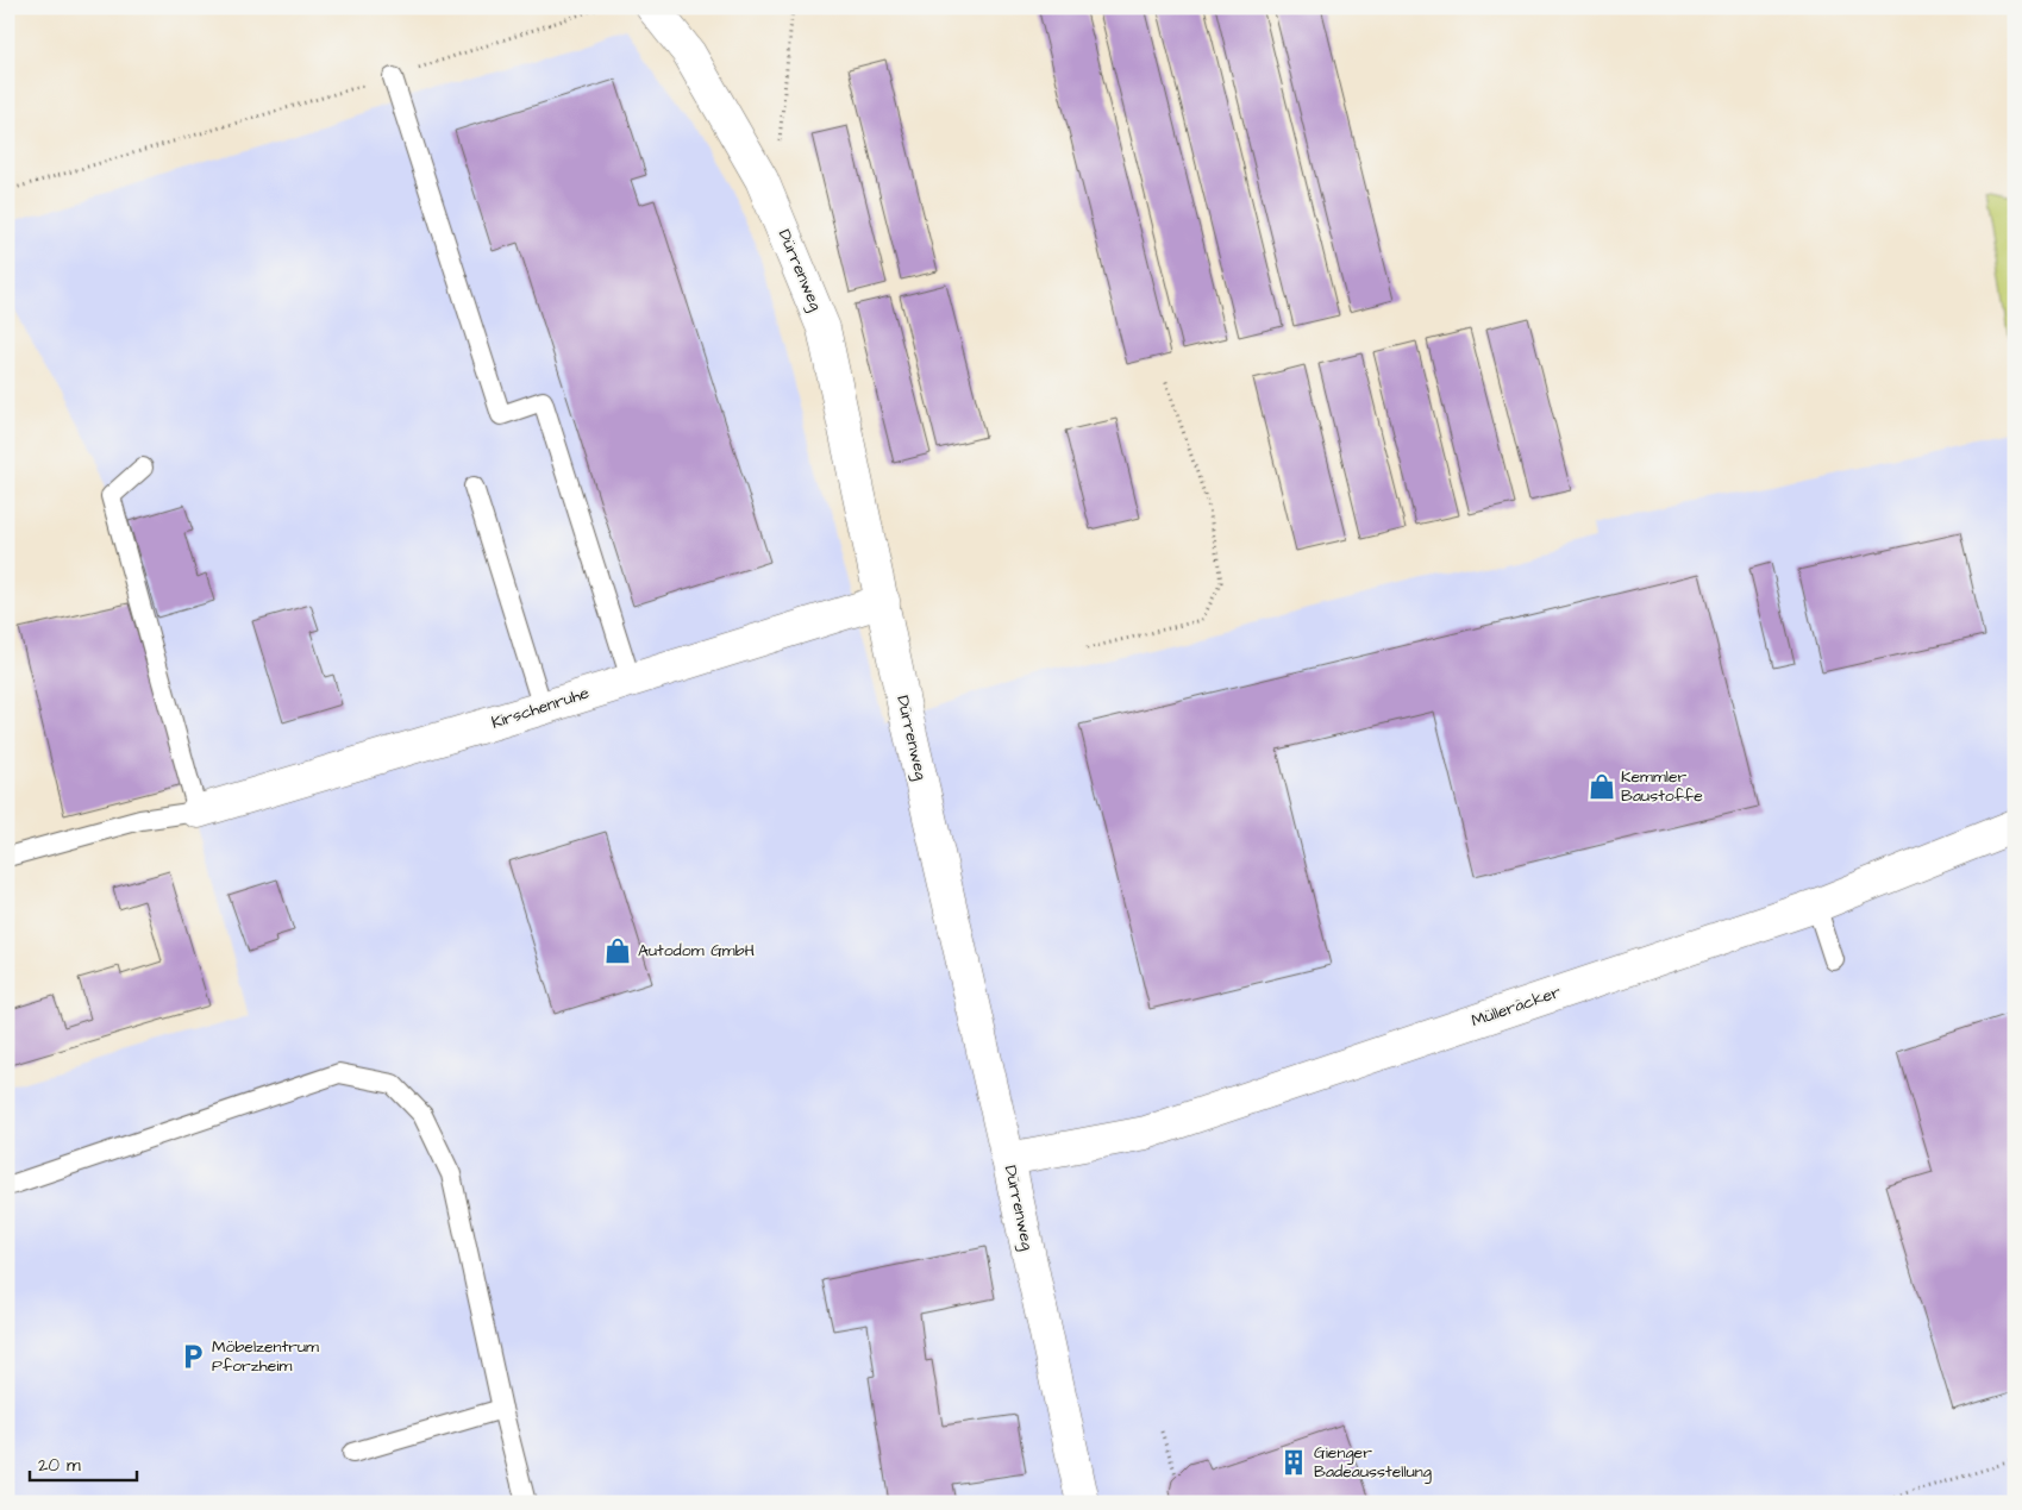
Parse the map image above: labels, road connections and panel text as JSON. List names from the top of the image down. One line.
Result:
{"streets":{"street":["Dürrenweg","Kirschenruhe","Mülleräcker"]},"crossings":[["Dürrenweg","Kirschenruhe"],["Dürrenweg","Mülleräcker"]],"places":{"shop":["Kemmler Baustoffe","Autodom GmbH"],"parking":["Möbelzentrum Pforzheim"],"building":["Gienger Badeausstellung"]},"scale_bar":"20 m"}
